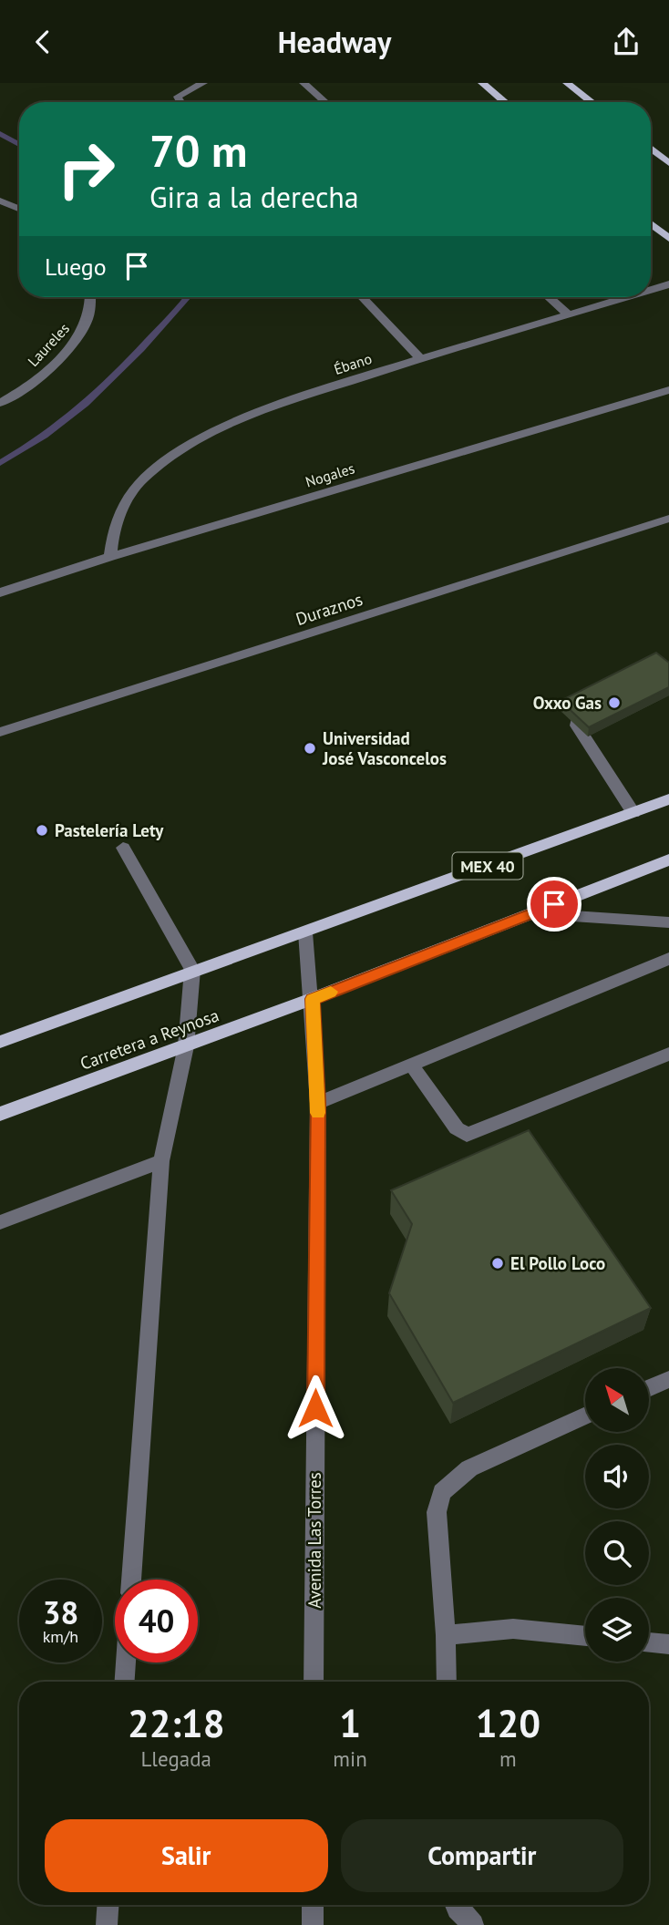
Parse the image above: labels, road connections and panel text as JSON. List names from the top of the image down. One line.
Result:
{"streets":{"main road":["MEX 40","Carretera a Reynosa"],"street":["Laureles","Ébano","Nogales","Duraznos","Avenida Las Torres"]},"crossings":[["Ébano","Nogales"],["MEX 40","Avenida Las Torres"],["Carretera a Reynosa","Avenida Las Torres"]],"places":["Oxxo Gas","Universidad José Vasconcelos","Pastelería Lety","El Pollo Loco"],"north":"top left","page":{"header":"Headway","turn":["70 m","Gira a la derecha"],"then":"Luego","speed":"38 km/h","limit":"40","eta":["22:18","Llegada","1","min","120","m"],"buttons":["Salir","Compartir"]}}
